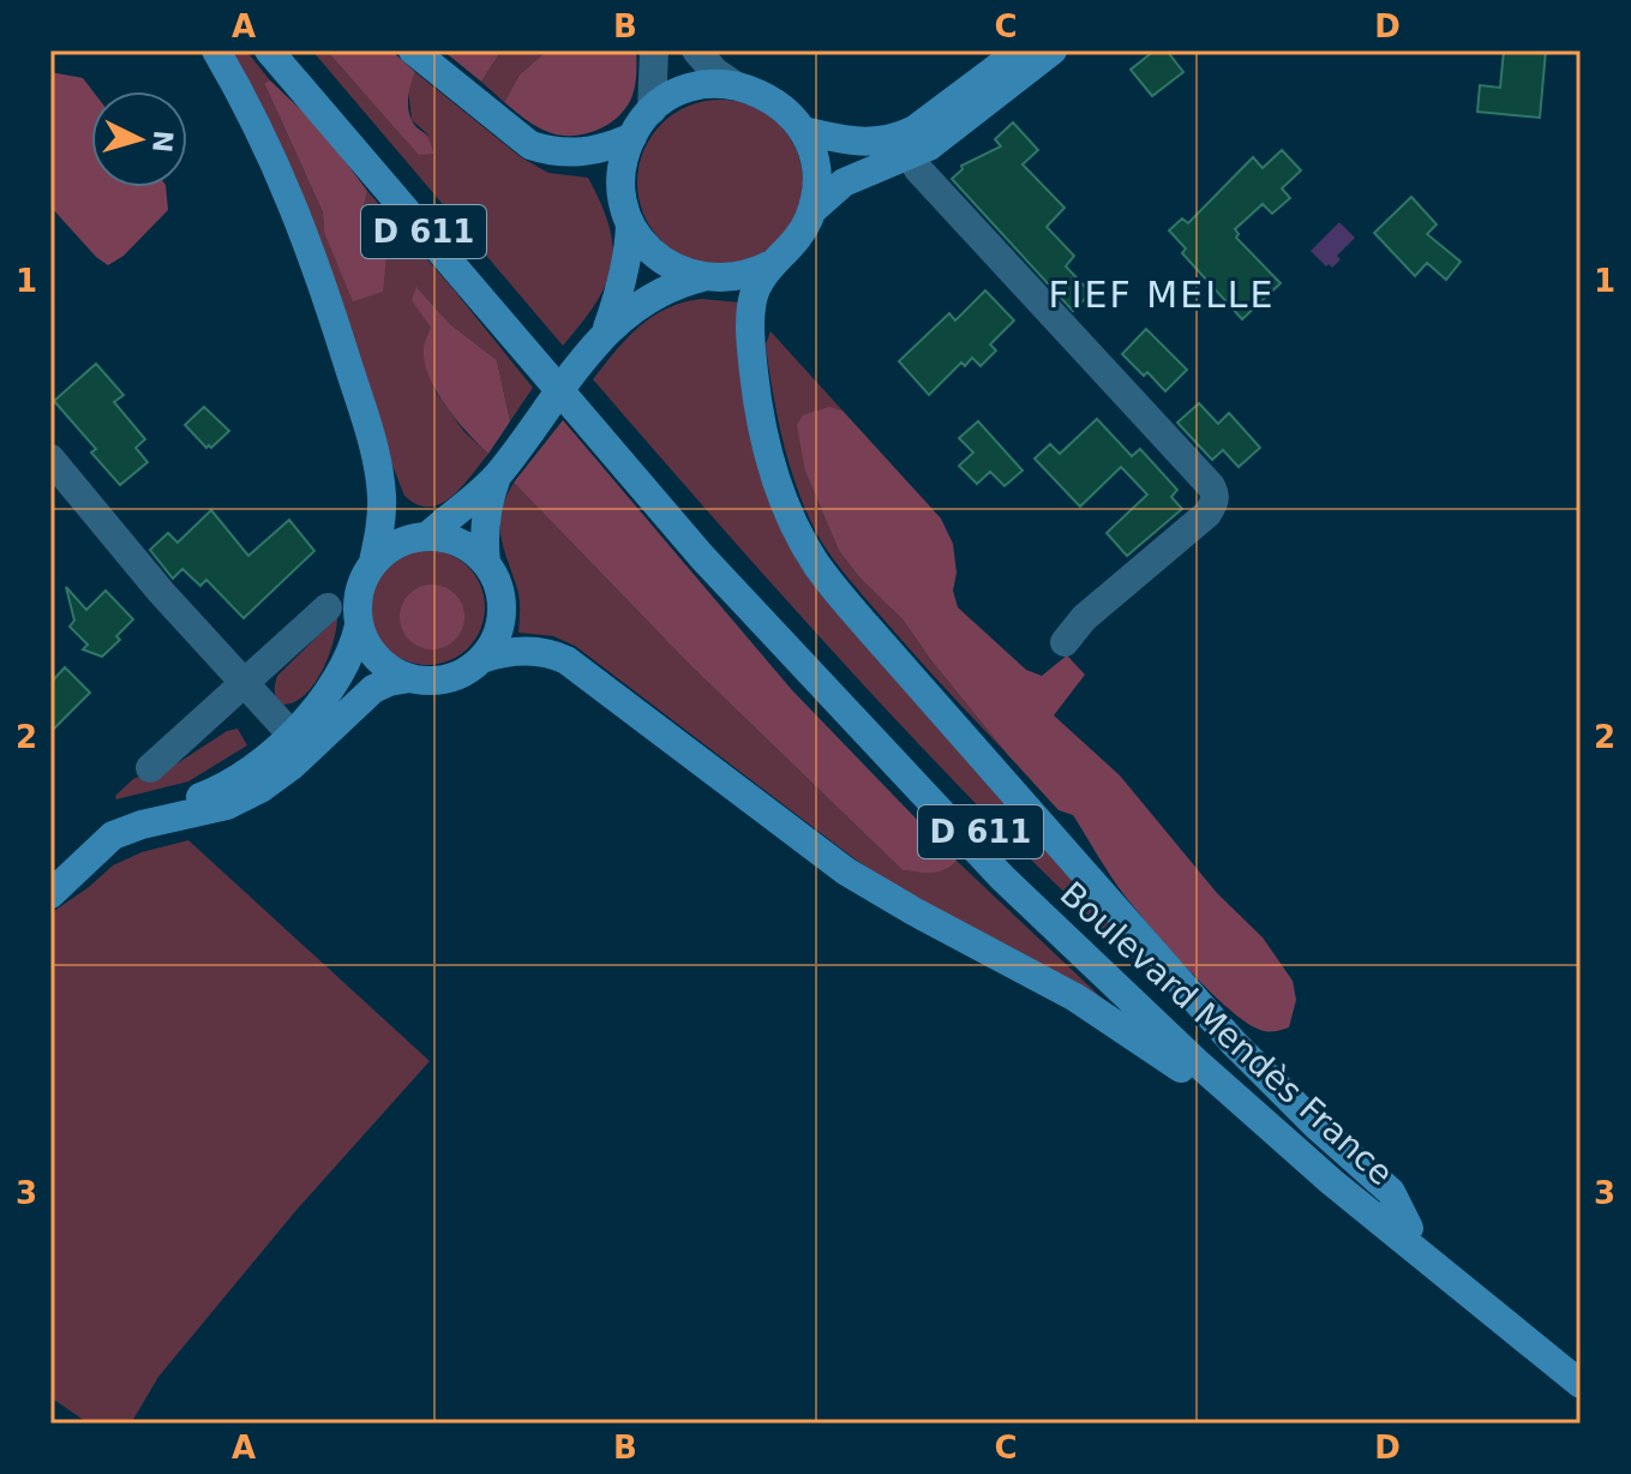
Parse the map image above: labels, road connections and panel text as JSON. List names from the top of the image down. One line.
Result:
{"streets":{"main road":["D 611","Boulevard Mendès France"]},"crossings":[["D 611","Boulevard Mendès France"]],"districts":["FIEF MELLE"],"north":"right","grid":{"columns":["A","B","C","D"],"rows":["1","2","3"]}}
